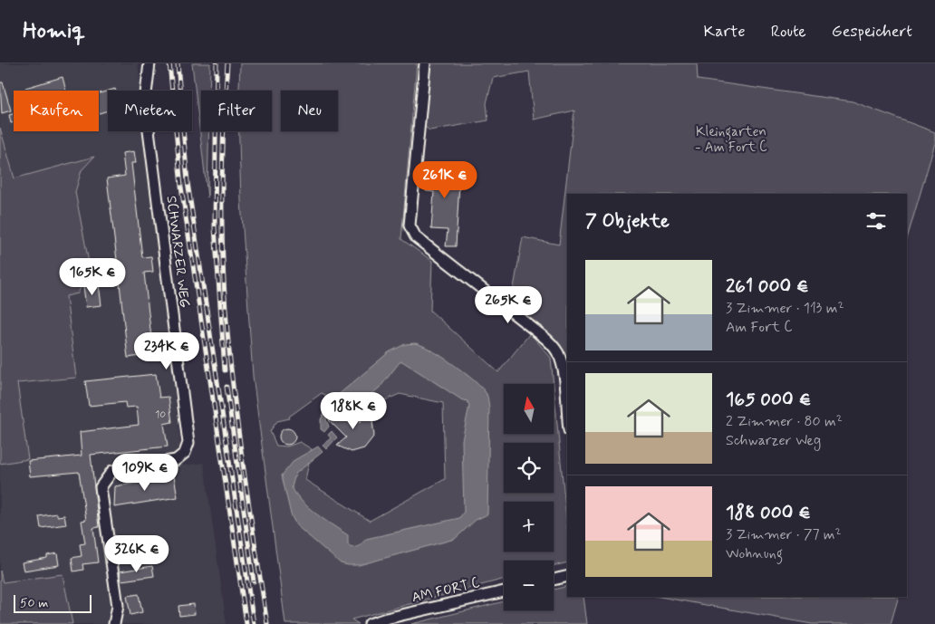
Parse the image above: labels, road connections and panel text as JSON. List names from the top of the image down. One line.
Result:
{"streets":{"street":["SCHWARZER WEG","AM FORT C"]},"parks":["Kleingarten - Am Fort C"],"house_numbers":["10"],"scale_bar":"50 m","north":"top","page":{"header":"Homiq","nav":["Karte","Route","Gespeichert"],"chip":["Kaufen","Mieten","Filter","Neu"],"price":["261K €","165K €","265K €","234K €","188K €","109K €","326K €"],"heading":"7 Objekte","list":[{"name":"261 000 €","note":"3 Zimmer · 113 m² · Am Fort C"},{"name":"165 000 €","note":"2 Zimmer · 80 m² · Schwarzer Weg"},{"name":"188 000 €","note":"3 Zimmer · 77 m² · Wohnung"}],"map_buttons":["+","−"],"scale":"50 m"}}
